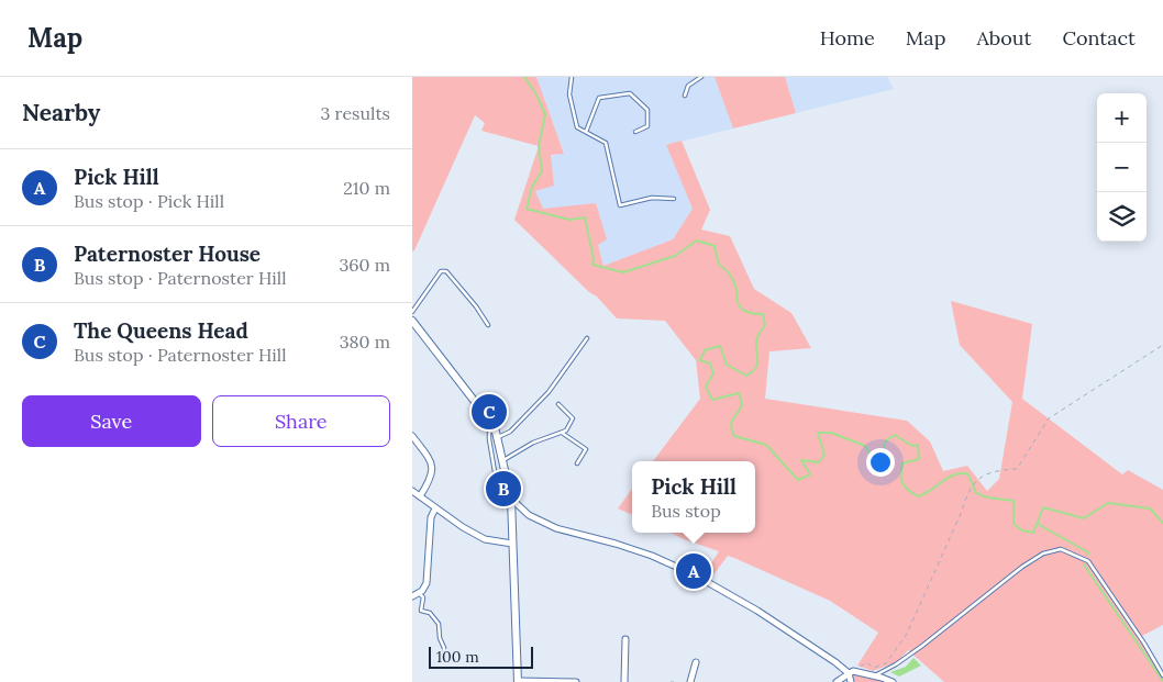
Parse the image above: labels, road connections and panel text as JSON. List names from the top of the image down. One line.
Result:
{"scale_bar":"100 m","page":{"header":"Map","nav":["Home","Map","About","Contact"],"heading":["Nearby","3 results"],"map_buttons":["+","−"],"list":[{"mark":"A","name":"Pick Hill","note":"Bus stop · Pick Hill","value":"210 m"},{"mark":"B","name":"Paternoster House","note":"Bus stop · Paternoster Hill","value":"360 m"},{"mark":"C","name":"The Queens Head","note":"Bus stop · Paternoster Hill","value":"380 m"}],"buttons":["Save","Share"],"pins":["C","B","A"],"popup":["Pick Hill","Bus stop"],"scale":"100 m"}}
